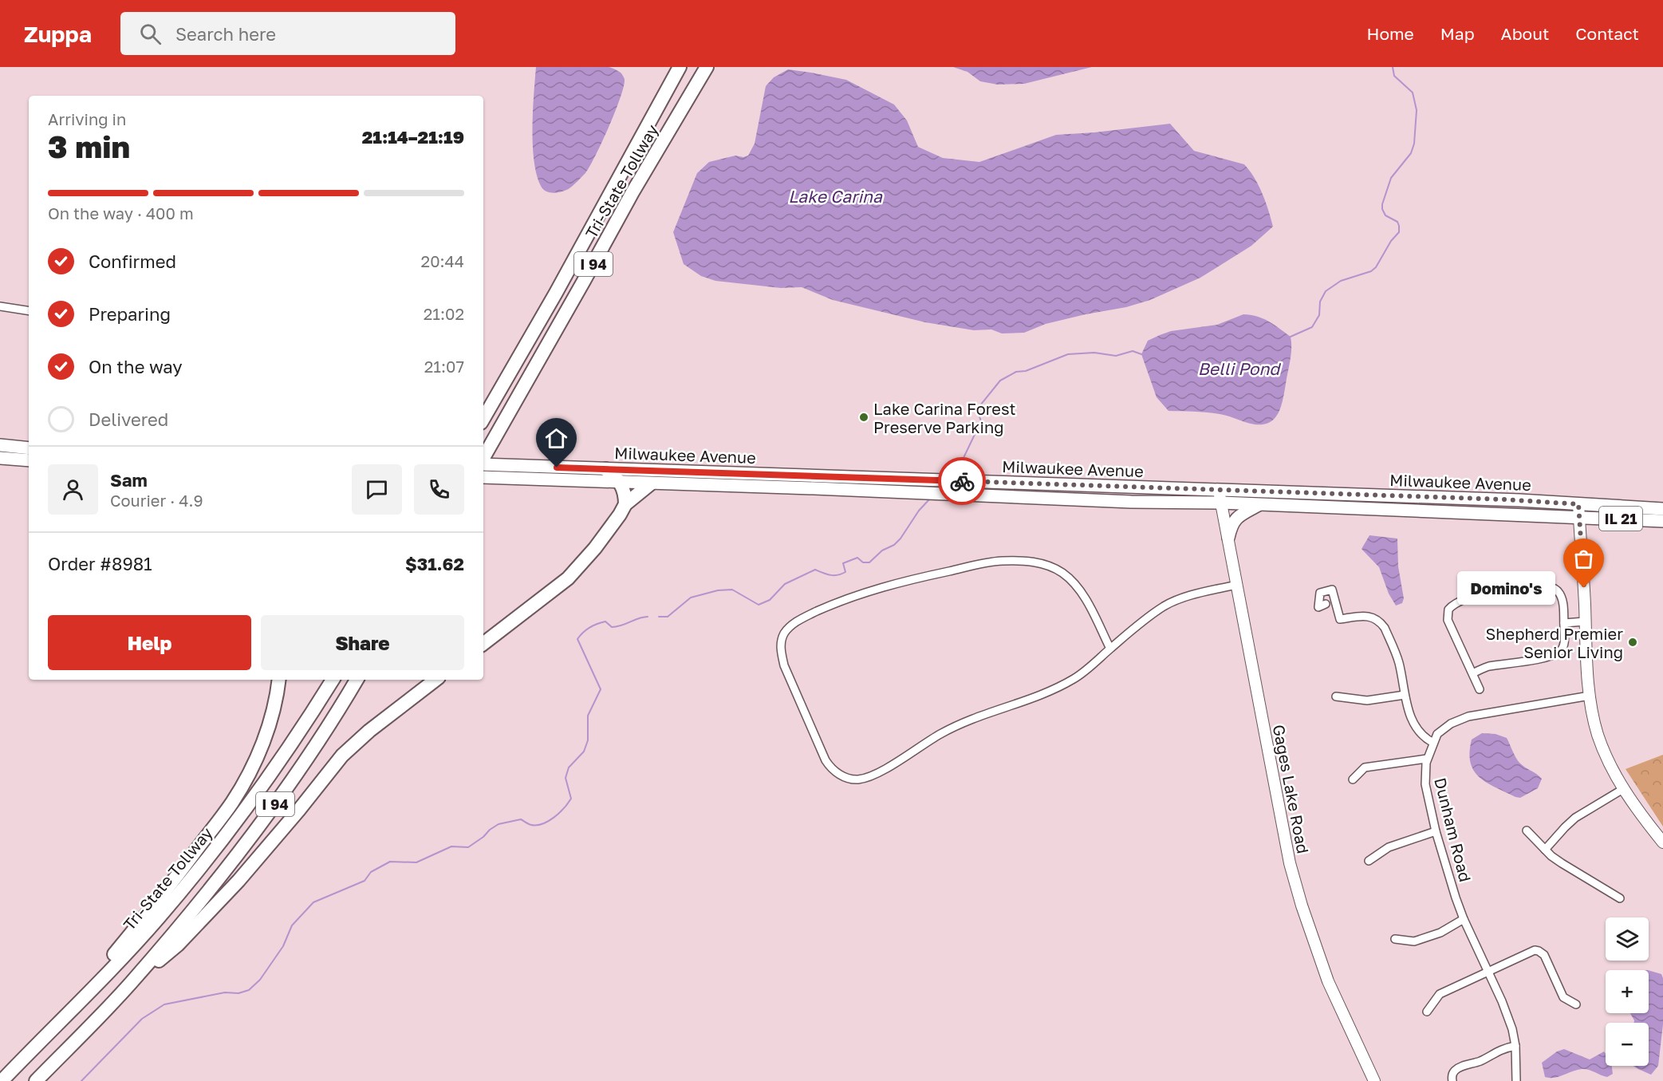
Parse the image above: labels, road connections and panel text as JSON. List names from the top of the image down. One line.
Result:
{"streets":{"highway":["Tri-State Tollway","I 94"],"main road":["Milwaukee Avenue","IL 21"],"street":["Gages Lake Road","Dunham Road"]},"crossings":[["Milwaukee Avenue","Gages Lake Road"]],"water":["Lake Carina","Belli Pond"],"places":["Lake Carina Forest Preserve Parking","Domino's","Shepherd Premier Senior Living"],"page":{"header":"Zuppa","search":"Search here","nav":["Home","Map","About","Contact"],"heading":["3 min","Arriving in","21:14–21:19"],"panel":["Sam","Courier · 4.9","Order #8981","$31.62"],"bar":"On the way · 400 m","list":[["Confirmed","20:44"],["Preparing","21:02"],["On the way","21:07"],"Delivered"],"bubble":"Domino's","buttons":["Help","Share"],"map_buttons":["+","−"]}}
